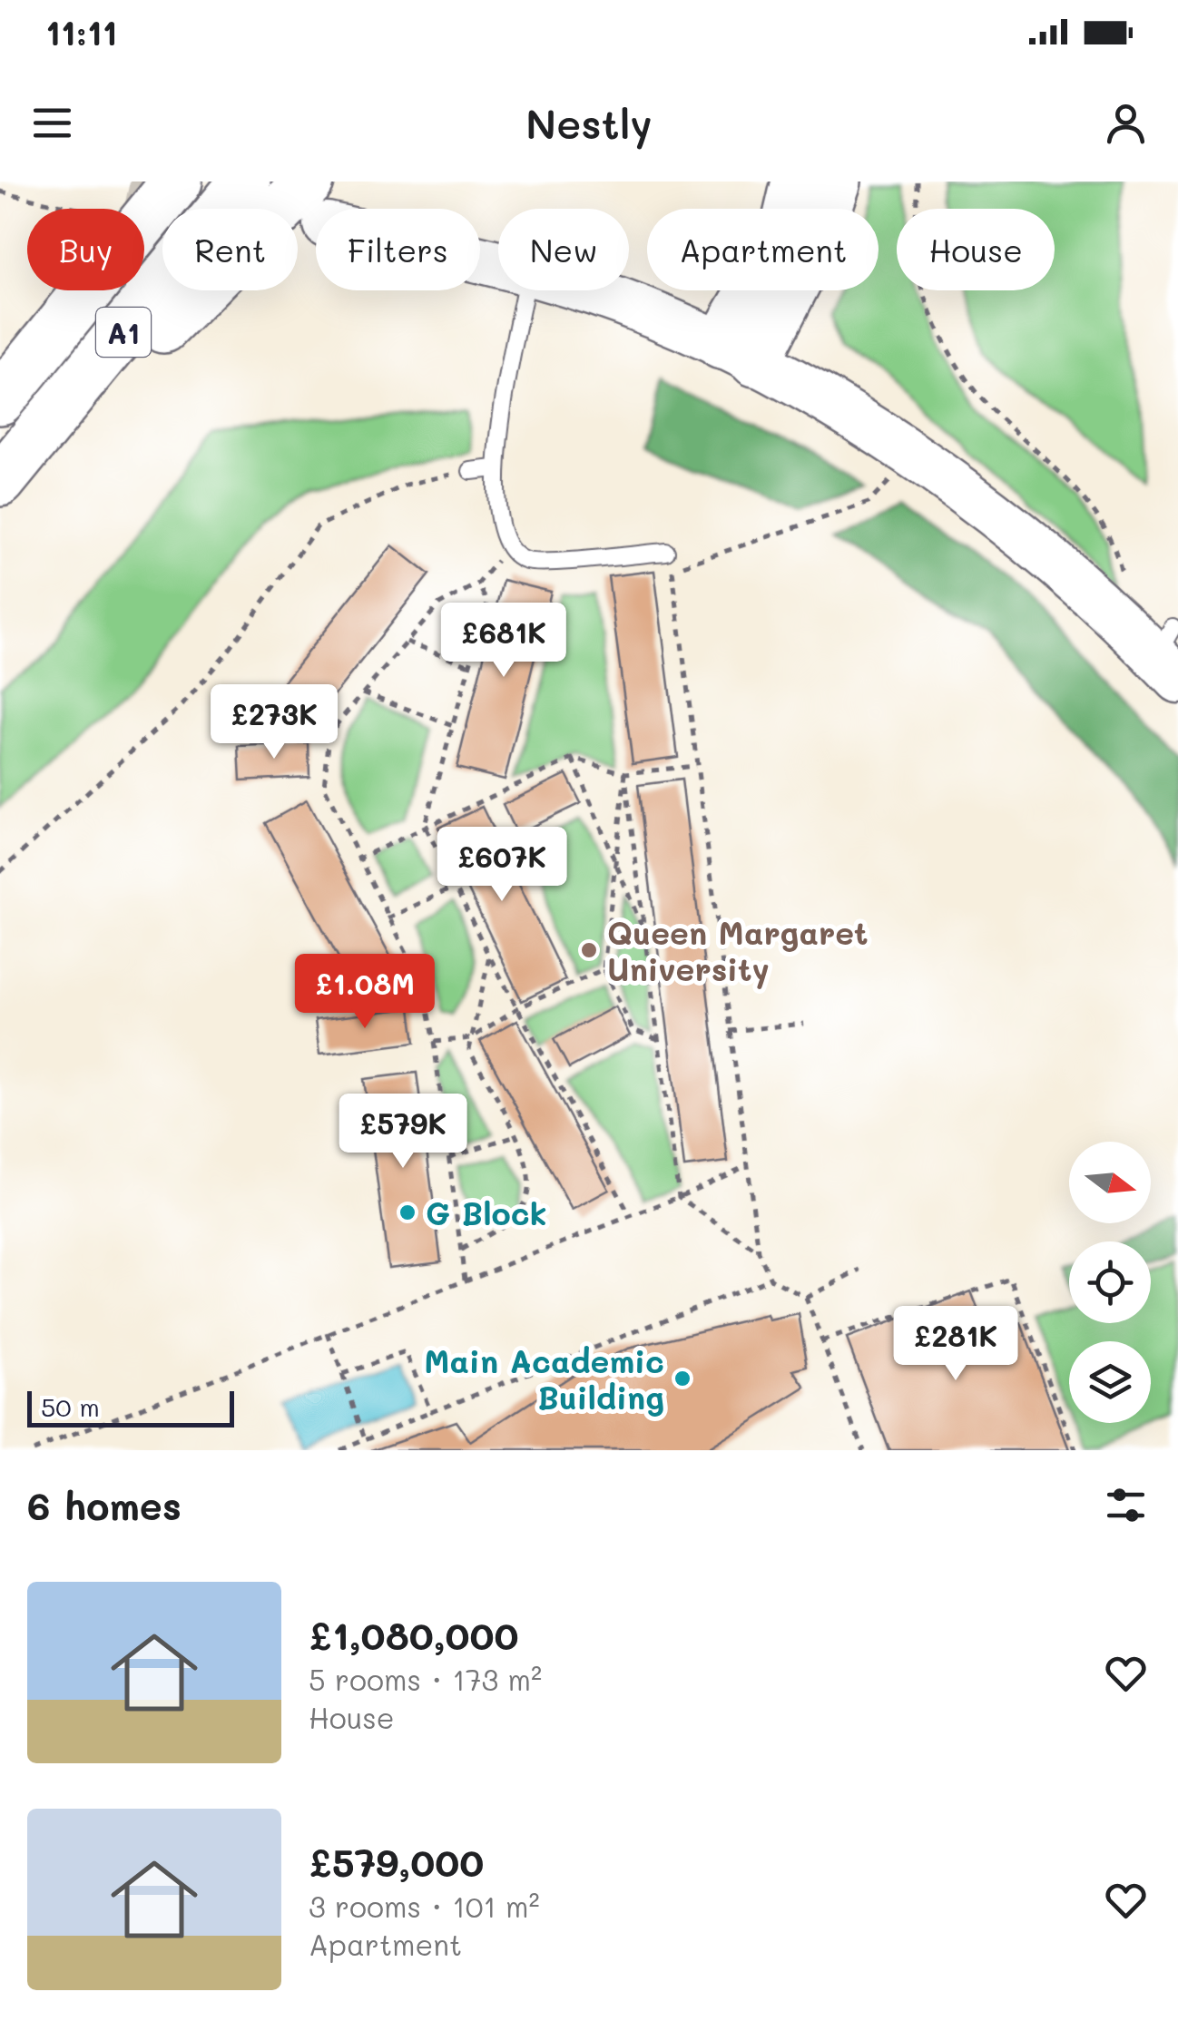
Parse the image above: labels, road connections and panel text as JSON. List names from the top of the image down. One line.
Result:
{"streets":{"main road":["A1"]},"places":["Queen Margaret University","G Block","Main Academic Building"],"scale_bar":"50 m","north":"right","page":{"status":"11:11","header":"Nestly","chip":["Buy","Rent","Filters","New","Apartment","House"],"price":["£681K","£273K","£607K","£1.08M","£579K","£281K"],"scale":"50 m","heading":"6 homes","list":[{"name":"£1,080,000","note":"5 rooms · 173 m² · House"},{"name":"£579,000","note":"3 rooms · 101 m² · Apartment"}]}}
